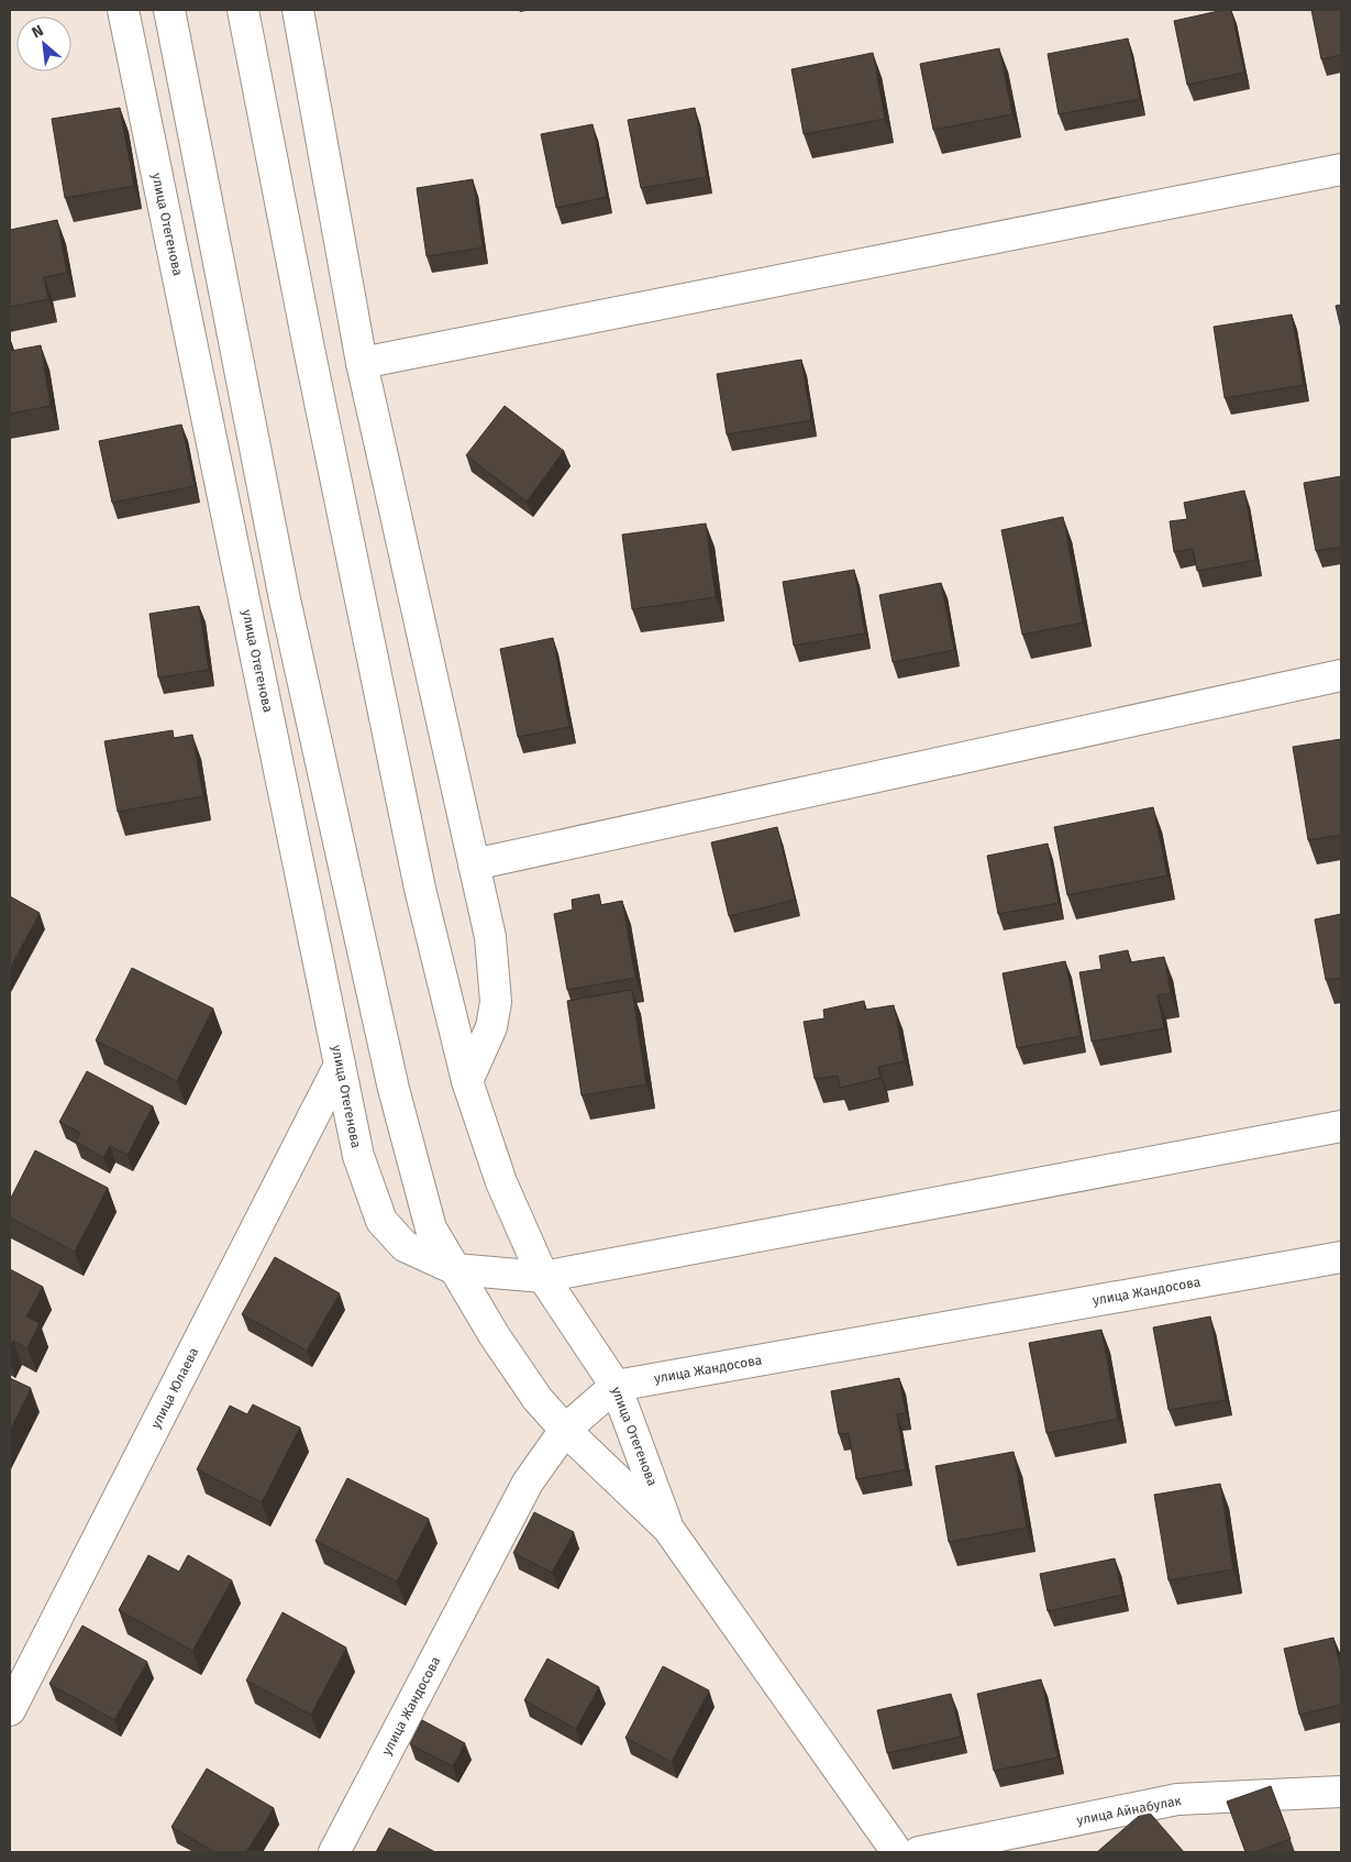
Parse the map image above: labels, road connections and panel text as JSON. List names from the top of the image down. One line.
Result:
{"streets":{"street":["улица Отегенова","улица Жандосова","улица Юлаева","улица Айнабулак"]},"crossings":[["улица Отегенова","улица Жандосова"],["улица Отегенова","улица Юлаева"]],"north":"top left"}
